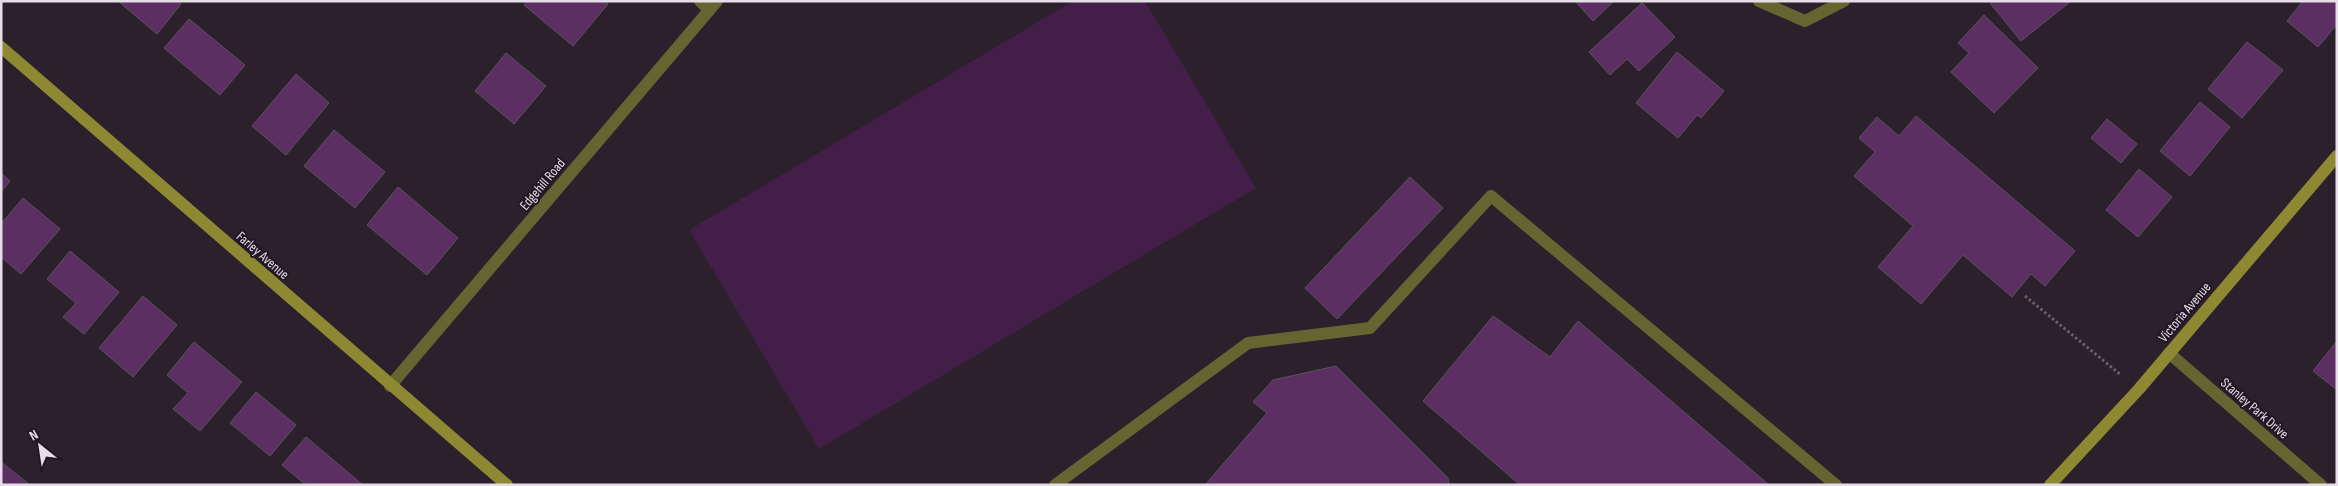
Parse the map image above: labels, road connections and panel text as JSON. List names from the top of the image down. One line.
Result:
{"streets":{"street":["Edgehill Road","Farley Avenue","Victoria Avenue","Stanley Park Drive"]},"crossings":[["Edgehill Road","Farley Avenue"],["Victoria Avenue","Stanley Park Drive"]],"north":"top left"}
